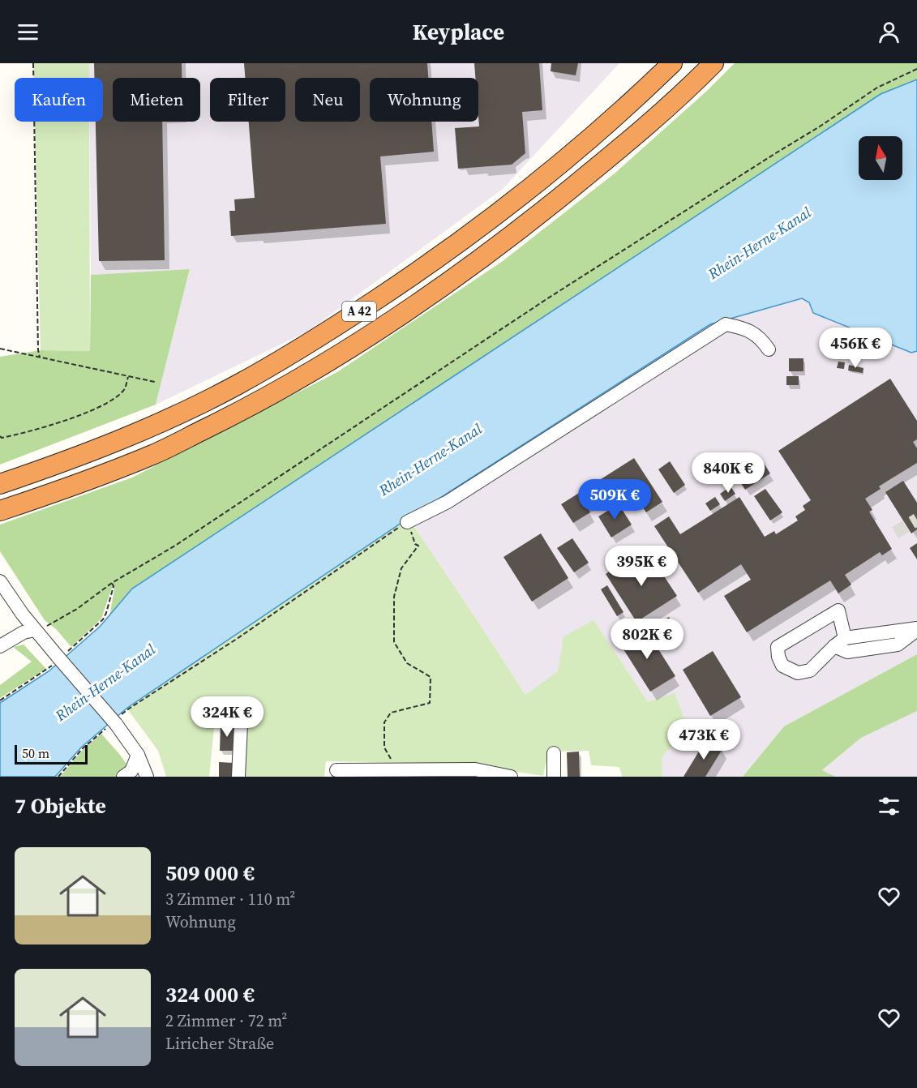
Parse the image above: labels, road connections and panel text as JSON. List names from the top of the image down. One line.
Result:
{"streets":{"highway":["A 42"]},"water":["Rhein-Herne-Kanal"],"scale_bar":"50 m","north":"top","page":{"header":"Keyplace","chip":["Kaufen","Mieten","Filter","Neu","Wohnung"],"price":["456K €","840K €","509K €","395K €","802K €","324K €","473K €"],"scale":"50 m","heading":"7 Objekte","list":[{"name":"509 000 €","note":"3 Zimmer · 110 m² · Wohnung"},{"name":"324 000 €","note":"2 Zimmer · 72 m² · Liricher Straße"}]}}
